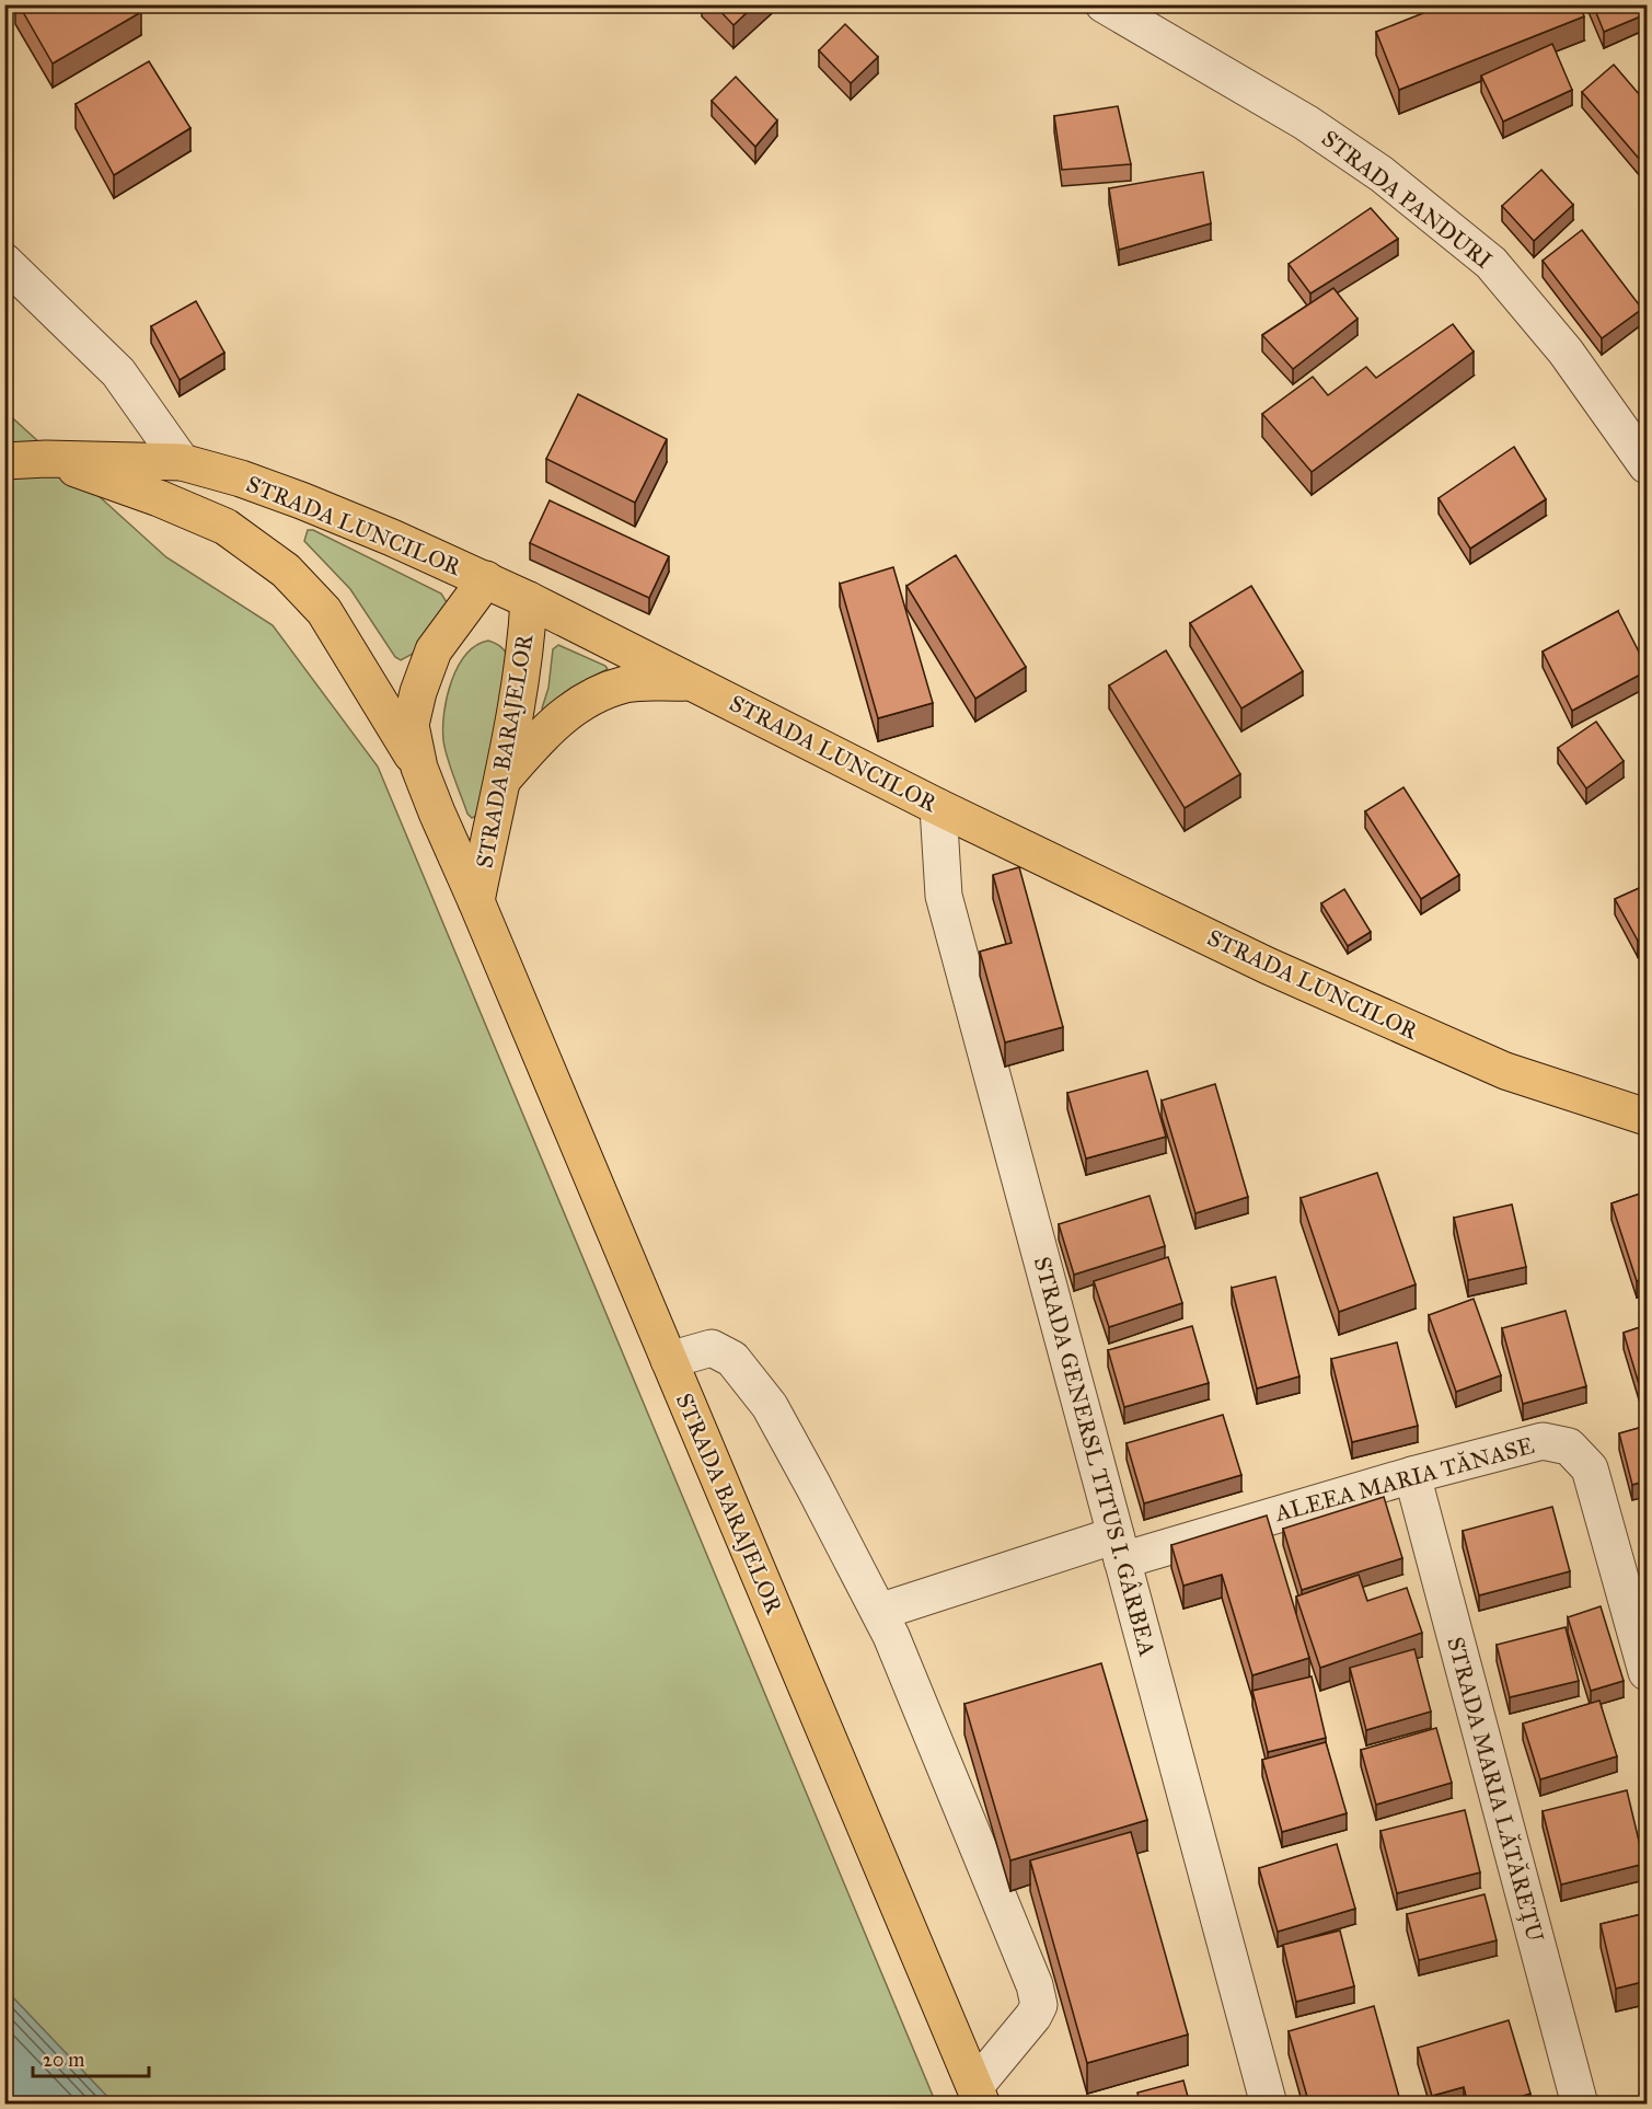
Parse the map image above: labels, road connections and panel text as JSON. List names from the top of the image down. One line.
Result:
{"streets":{"main road":["STRADA LUNCILOR","STRADA BARAJELOR"],"street":["STRADA PANDURI","STRADA GENERSL TITUS I. GÂRBEA","ALEEA MARIA TĂNASE","STRADA MARIA LĂTĂREŢU"]},"crossings":[["STRADA LUNCILOR","STRADA BARAJELOR"],["STRADA LUNCILOR","STRADA GENERSL TITUS I. GÂRBEA"],["STRADA GENERSL TITUS I. GÂRBEA","ALEEA MARIA TĂNASE"],["ALEEA MARIA TĂNASE","STRADA MARIA LĂTĂREŢU"]],"scale_bar":"20 m"}
